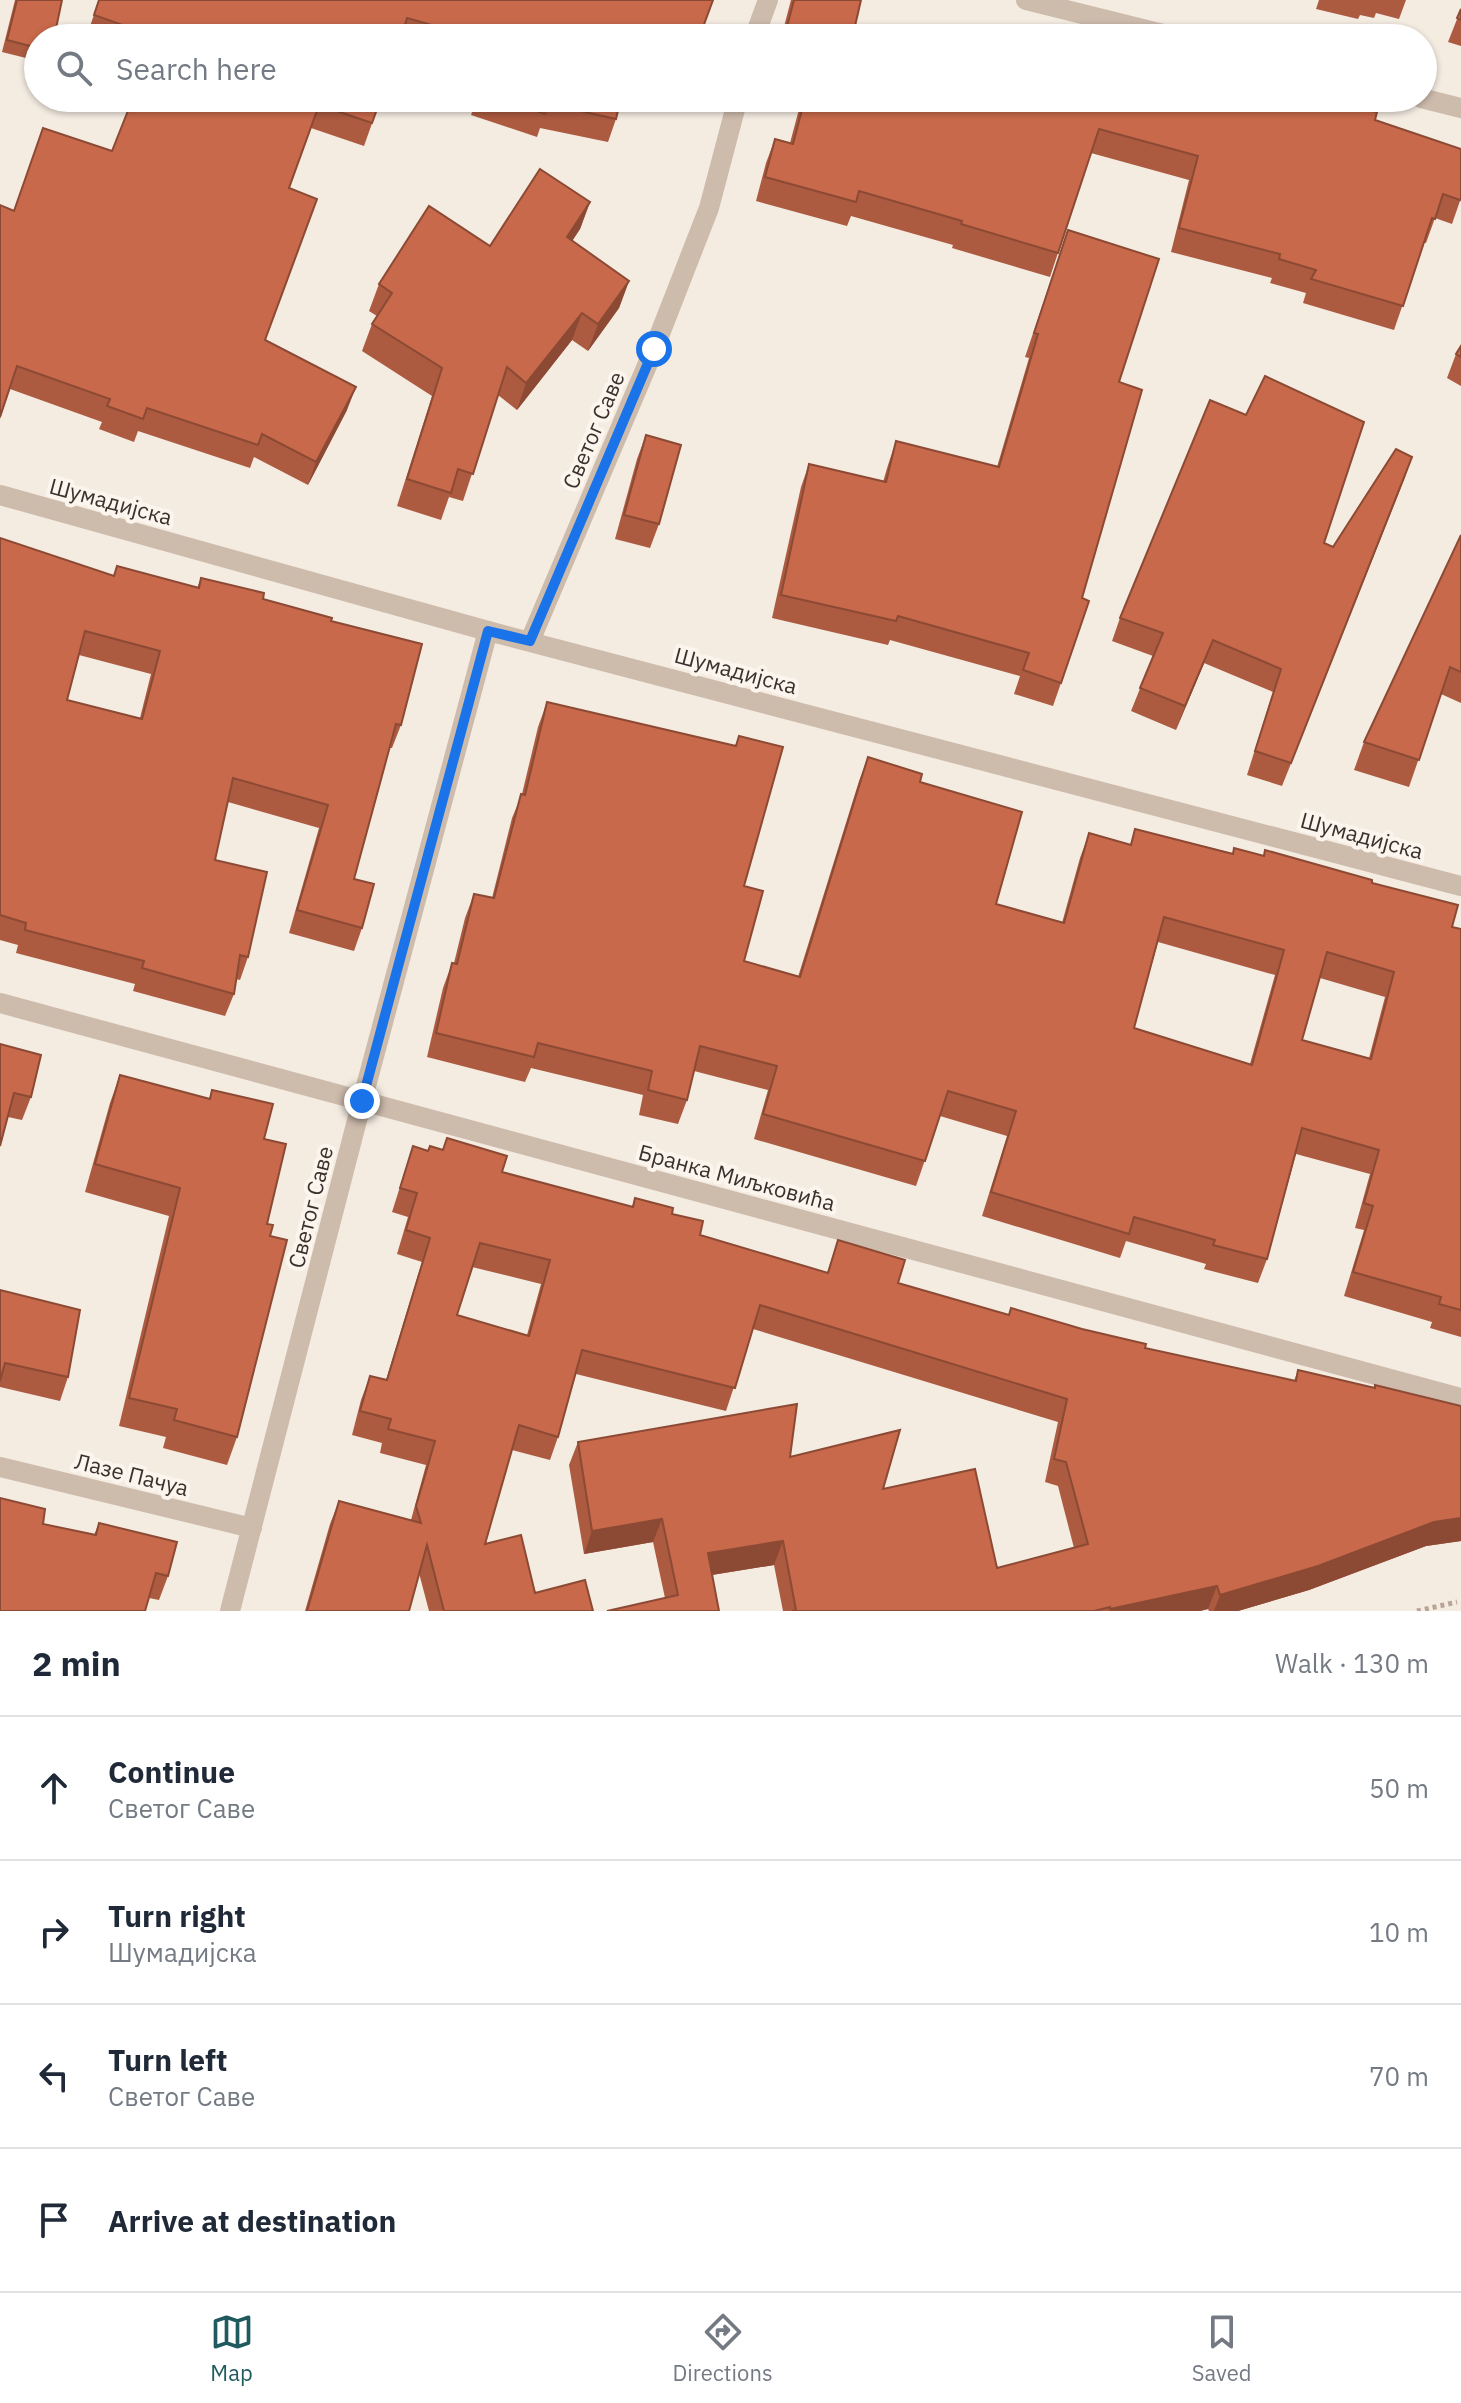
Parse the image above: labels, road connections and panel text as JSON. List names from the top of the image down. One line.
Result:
{"streets":{"street":["Светог Саве","Шумадијска","Бранка Миљковића","Лазе Пачуа"]},"crossings":[["Светог Саве","Шумадијска"],["Светог Саве","Бранка Миљковића"],["Светог Саве","Лазе Пачуа"]],"page":{"search":"Search here","heading":["2 min","Walk · 130 m"],"list":[["Continue","Светог Саве","50 m"],["Turn right","Шумадијска","10 m"],["Turn left","Светог Саве","70 m"],"Arrive at destination"],"nav":["Map","Directions","Saved"]}}
